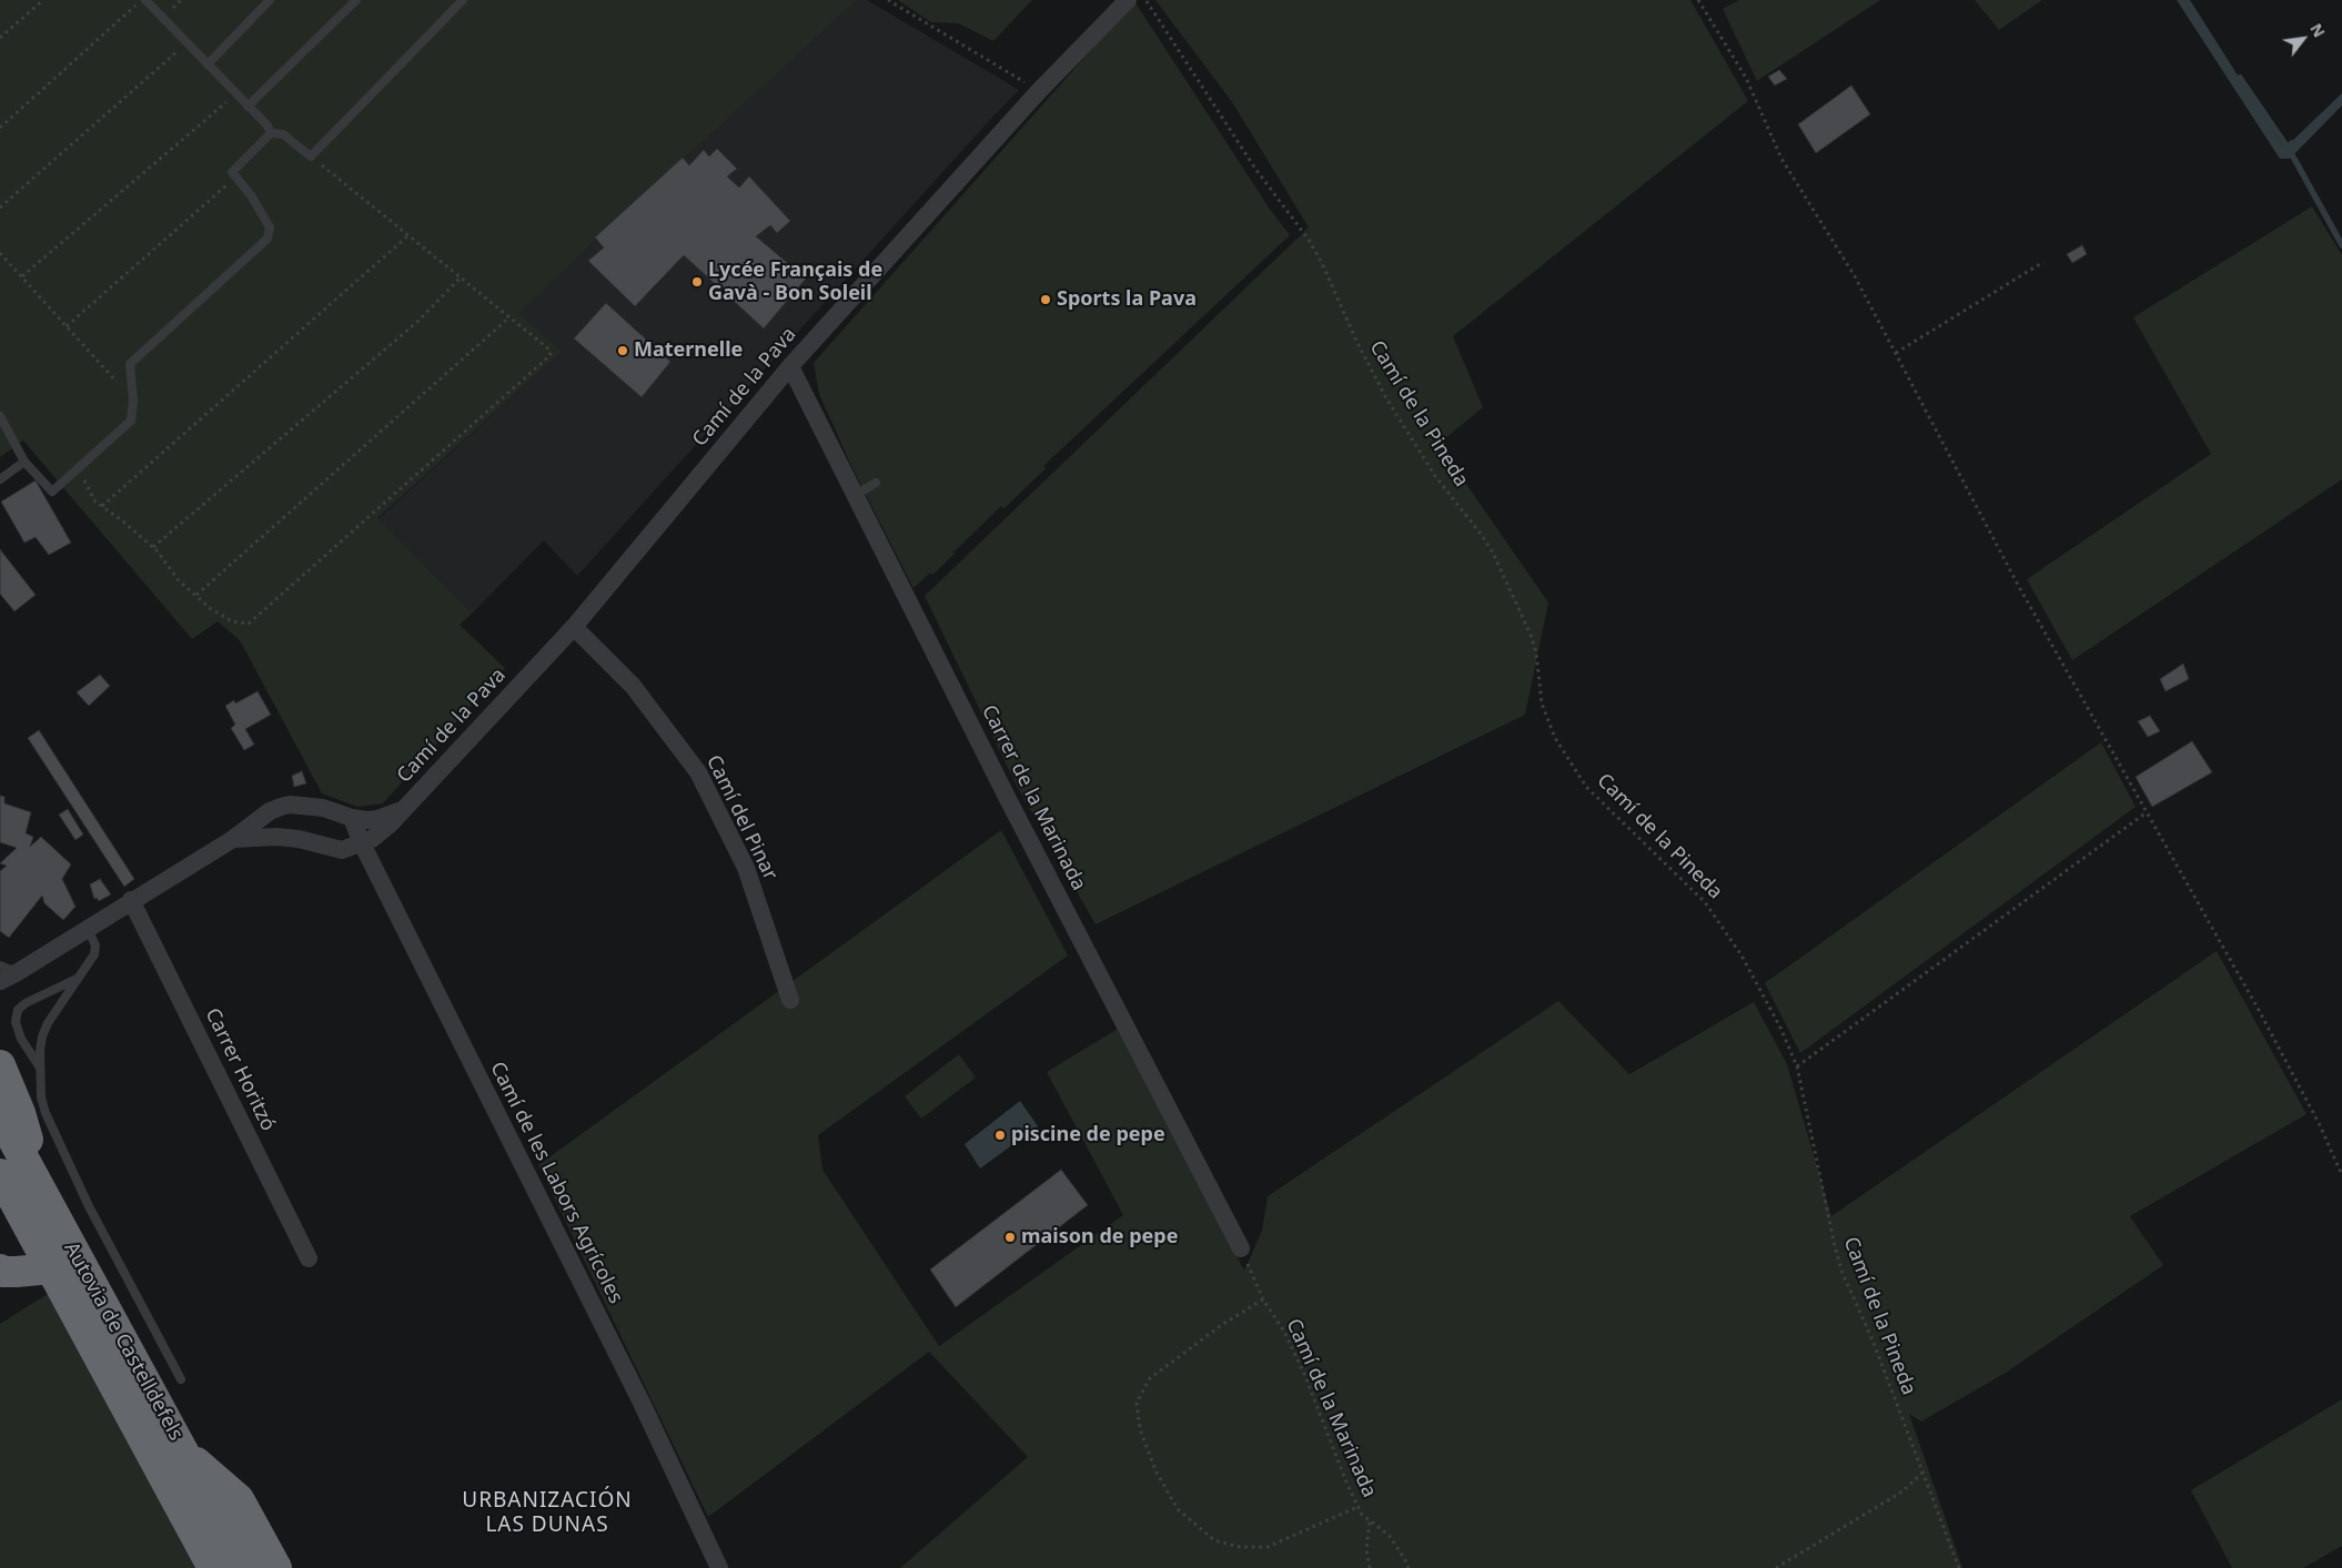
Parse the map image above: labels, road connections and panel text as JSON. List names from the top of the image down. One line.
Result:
{"streets":{"highway":["Autovia de Castelldefels"],"street":["Camí de la Pava","Carrer de la Marinada","Camí del Pinar","Carrer Horitzó","Camí de les Labors Agrícoles"],"path":["Camí de la Pineda","Camí de la Marinada"]},"crossings":[["Camí de la Pava","Carrer de la Marinada"],["Camí de la Pava","Camí del Pinar"],["Camí de la Pava","Carrer Horitzó"],["Camí de la Pava","Camí de les Labors Agrícoles"],["Carrer de la Marinada","Camí de la Marinada"]],"districts":["URBANIZACIÓN LAS DUNAS"],"places":["Lycée Français de Gavà - Bon Soleil","Sports la Pava","Maternelle","piscine de pepe","maison de pepe"],"north":"top right"}
